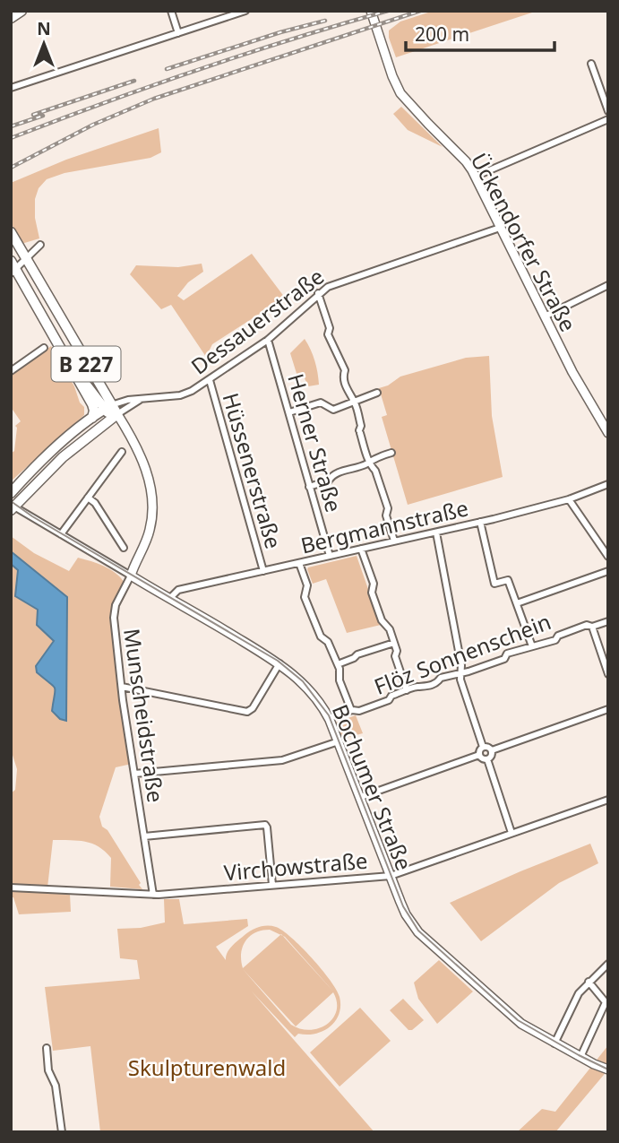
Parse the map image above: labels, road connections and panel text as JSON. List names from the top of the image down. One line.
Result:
{"streets":{"main road":["Ückendorfer Straße","B 227","Munscheidstraße","Bochumer Straße"],"street":["Dessauerstraße","Herner Straße","Hüssenerstraße","Bergmannstraße","Flöz Sonnenschein","Virchowstraße"]},"crossings":[["Ückendorfer Straße","Dessauerstraße"],["Dessauerstraße","B 227"],["Dessauerstraße","Herner Straße"],["Dessauerstraße","Hüssenerstraße"],["Dessauerstraße","Munscheidstraße"],["Herner Straße","Bergmannstraße"],["Hüssenerstraße","Bergmannstraße"],["Bergmannstraße","Bochumer Straße"],["Flöz Sonnenschein","Bochumer Straße"],["Munscheidstraße","Bochumer Straße"],["Munscheidstraße","Virchowstraße"],["Bochumer Straße","Virchowstraße"]],"parks":["Skulpturenwald"],"scale_bar":"200 m","north":"top"}
